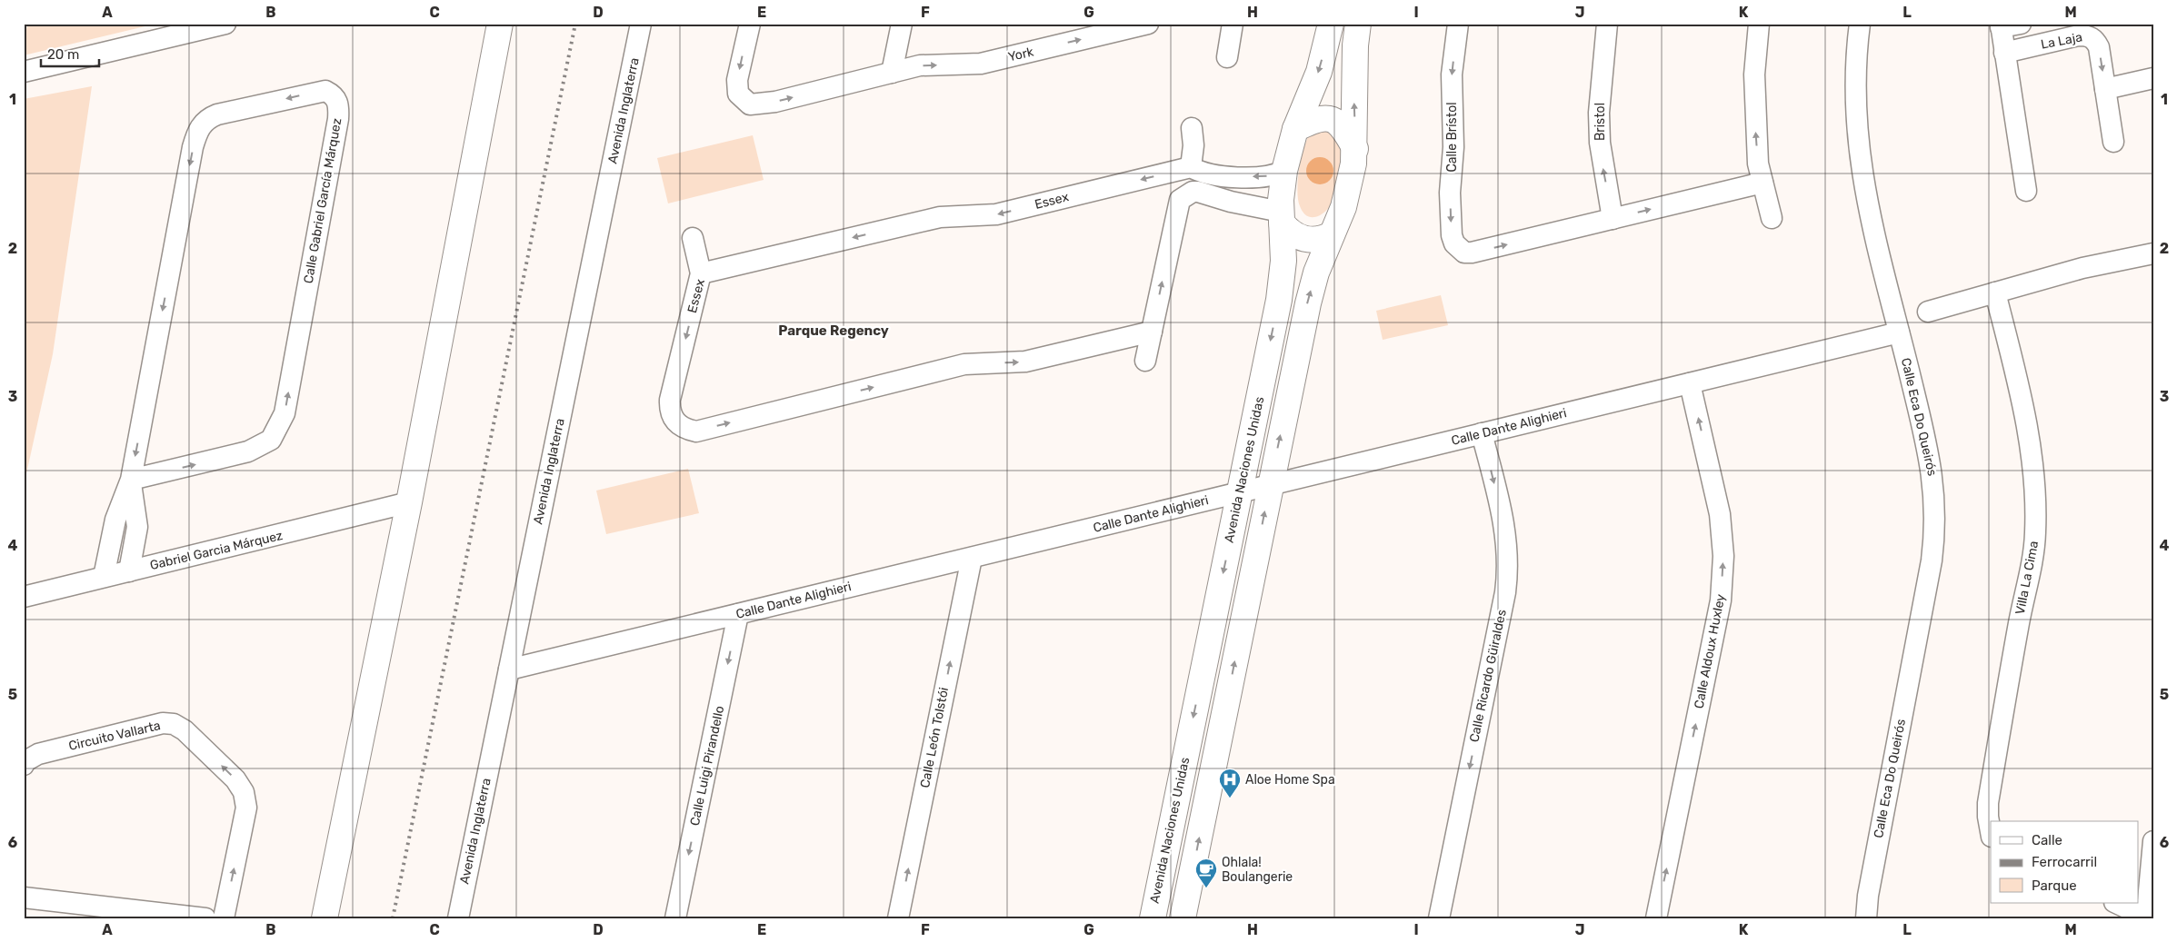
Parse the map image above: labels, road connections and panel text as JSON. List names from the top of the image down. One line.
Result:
{"streets":{"street":["La Laja","York","Avenida Inglaterra","Bristol","Calle Brístol","Calle Gabriel García Márquez","Essex","Calle Eca Do Queirós","Calle Dante Alighieri","Avenida Naciones Unidas","Gabriel Garcia Márquez","Villa La Cima","Calle Aldoux Huxley","Calle Ricardo Güiraldes","Circuito Vallarta","Calle León Tolstói","Calle Luigi Pirandello"]},"crossings":[["Avenida Inglaterra","Calle Dante Alighieri"],["Bristol","Calle Brístol"],["Calle Gabriel García Márquez","Gabriel Garcia Márquez"],["Calle Eca Do Queirós","Calle Dante Alighieri"],["Calle Dante Alighieri","Avenida Naciones Unidas"],["Calle Dante Alighieri","Calle Aldoux Huxley"],["Calle Dante Alighieri","Calle Ricardo Güiraldes"],["Calle Dante Alighieri","Calle León Tolstói"],["Calle Dante Alighieri","Calle Luigi Pirandello"]],"one_way":["York","Calle Aldoux Huxley","Calle Ricardo Güiraldes","Calle León Tolstói","Calle Luigi Pirandello"],"districts":["Parque Regency"],"places":{"hospital":["Aloe Home Spa"],"cafe":["Ohlala! Boulangerie"]},"legend":["Calle","Ferrocarril","Parque"],"scale_bar":"20 m","grid":{"columns":["A","B","C","D","E","F","G","H","I","J","K","L","M"],"rows":["1","2","3","4","5","6"]}}
